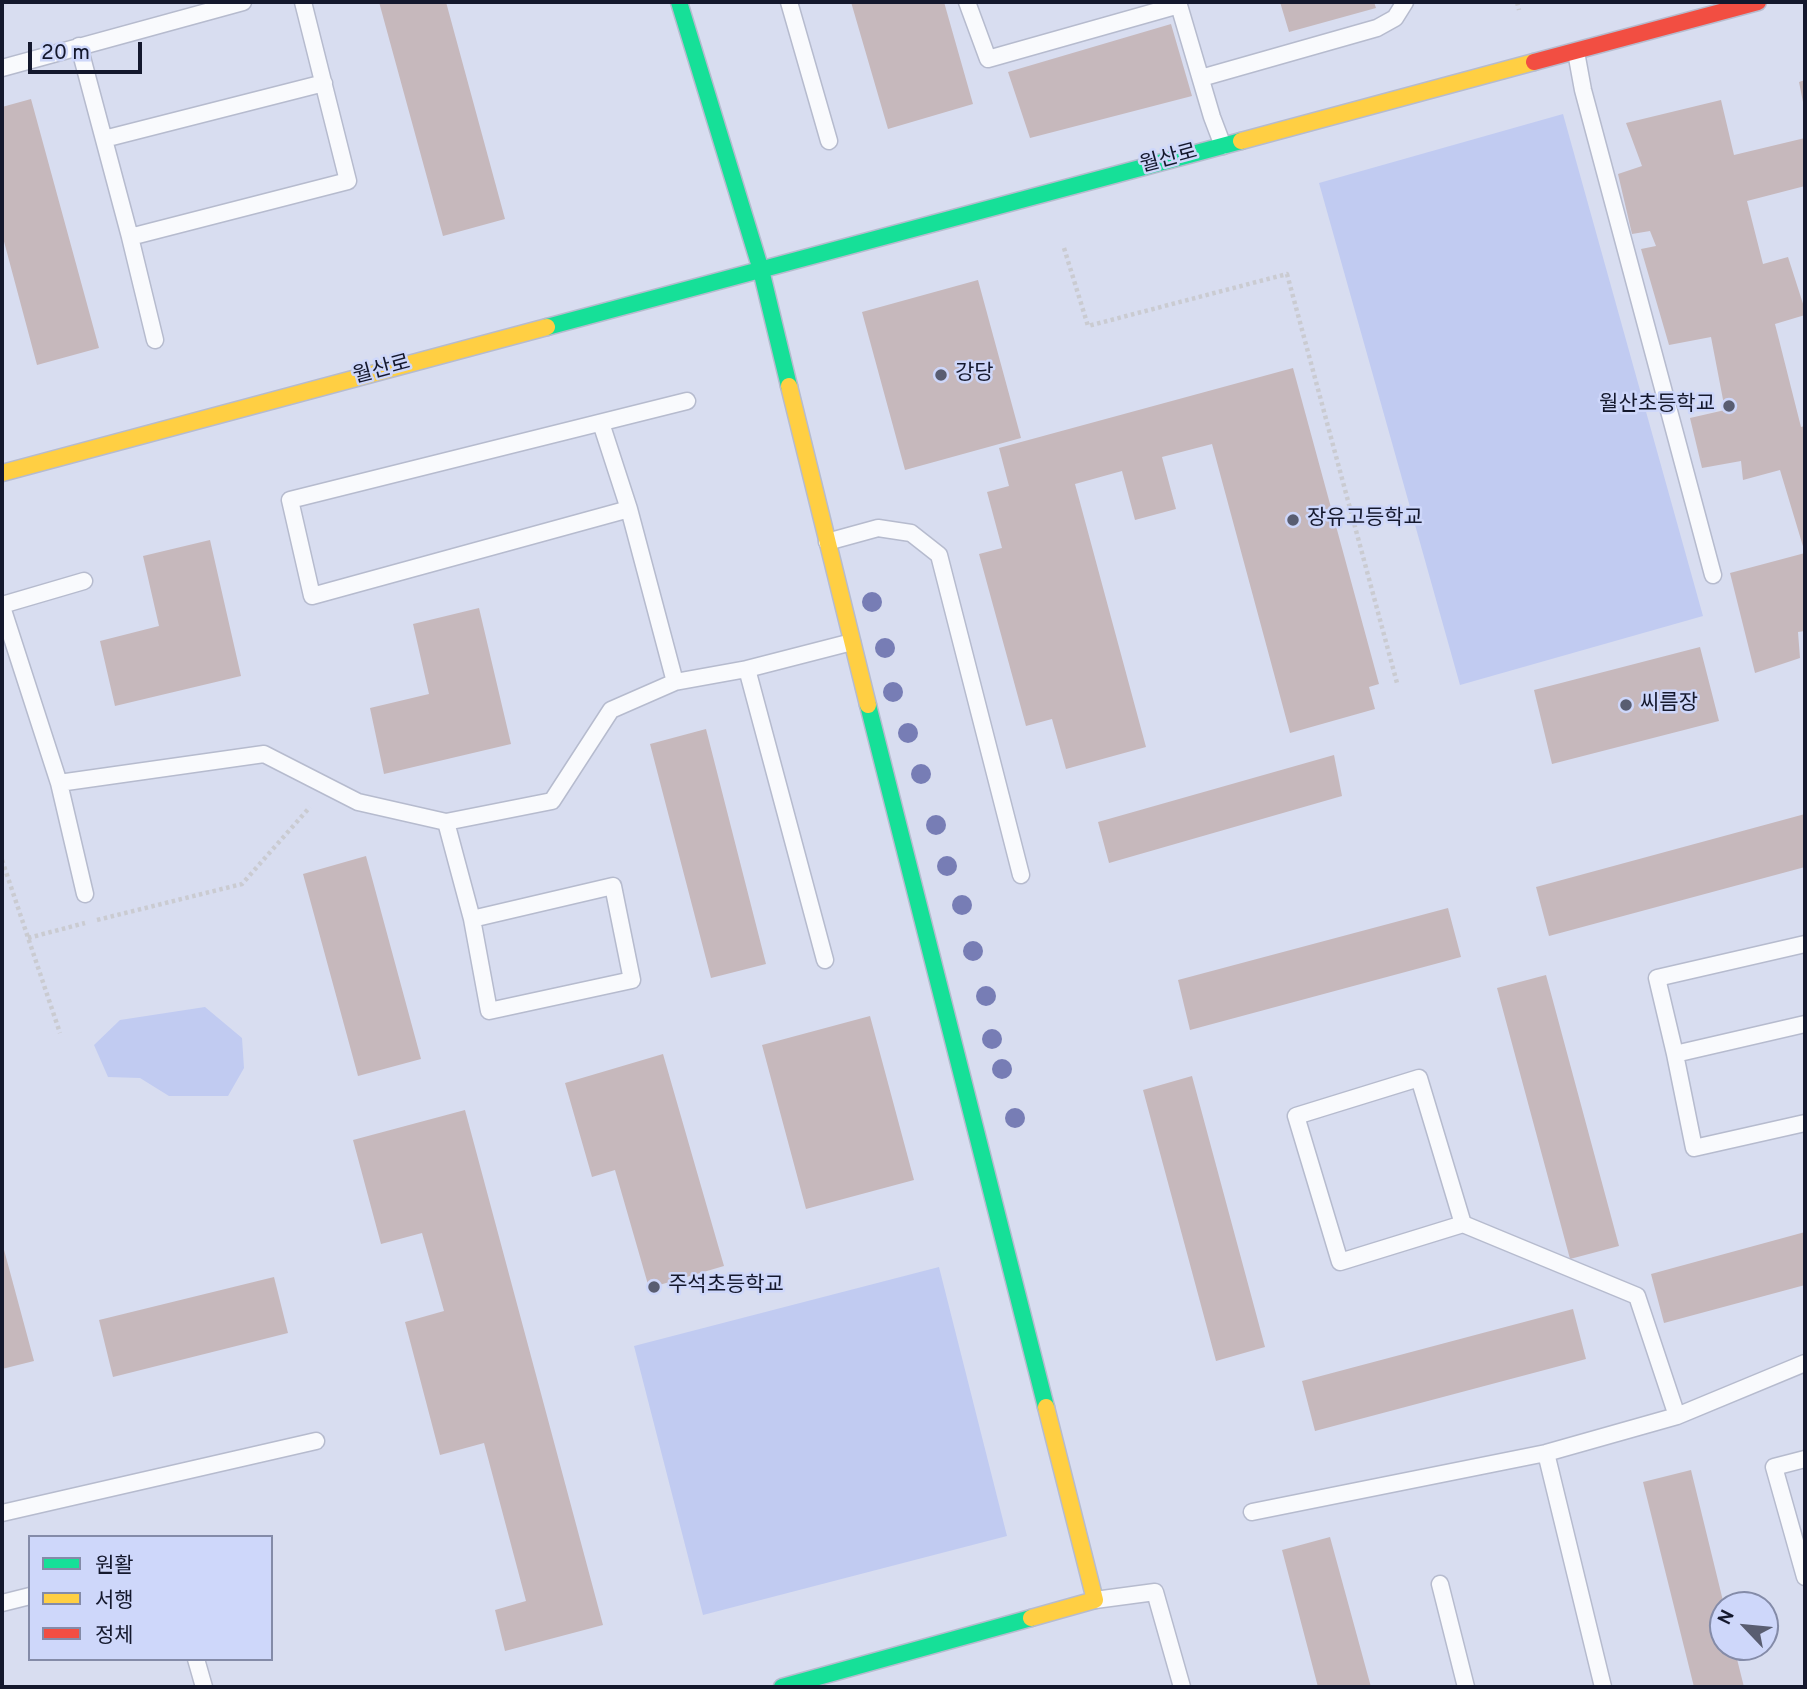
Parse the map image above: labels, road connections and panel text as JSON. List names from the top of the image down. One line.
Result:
{"streets":{"street":["월산로"]},"places":["강당","월산초등학교","장유고등학교","씨름장","주석초등학교"],"legend":["원활","서행","정체"],"scale_bar":"20 m","north":"top left"}
